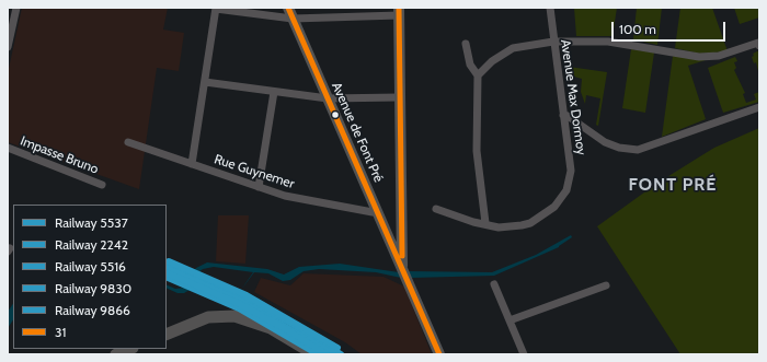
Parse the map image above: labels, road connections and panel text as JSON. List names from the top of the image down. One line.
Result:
{"streets":{"main road":["Avenue de Font Pré"],"street":["Avenue Max Dormoy","Impasse Bruno","Rue Guynemer"]},"crossings":[["Avenue de Font Pré","Rue Guynemer"]],"districts":["FONT PRÉ"],"lines":["transit line 31","rail line 9866","rail line 5537","rail line 2242","rail line 9830","rail line 5516"],"legend":["Railway 5537","Railway 2242","Railway 5516","Railway 9830","Railway 9866","31"],"scale_bar":"100 m"}
